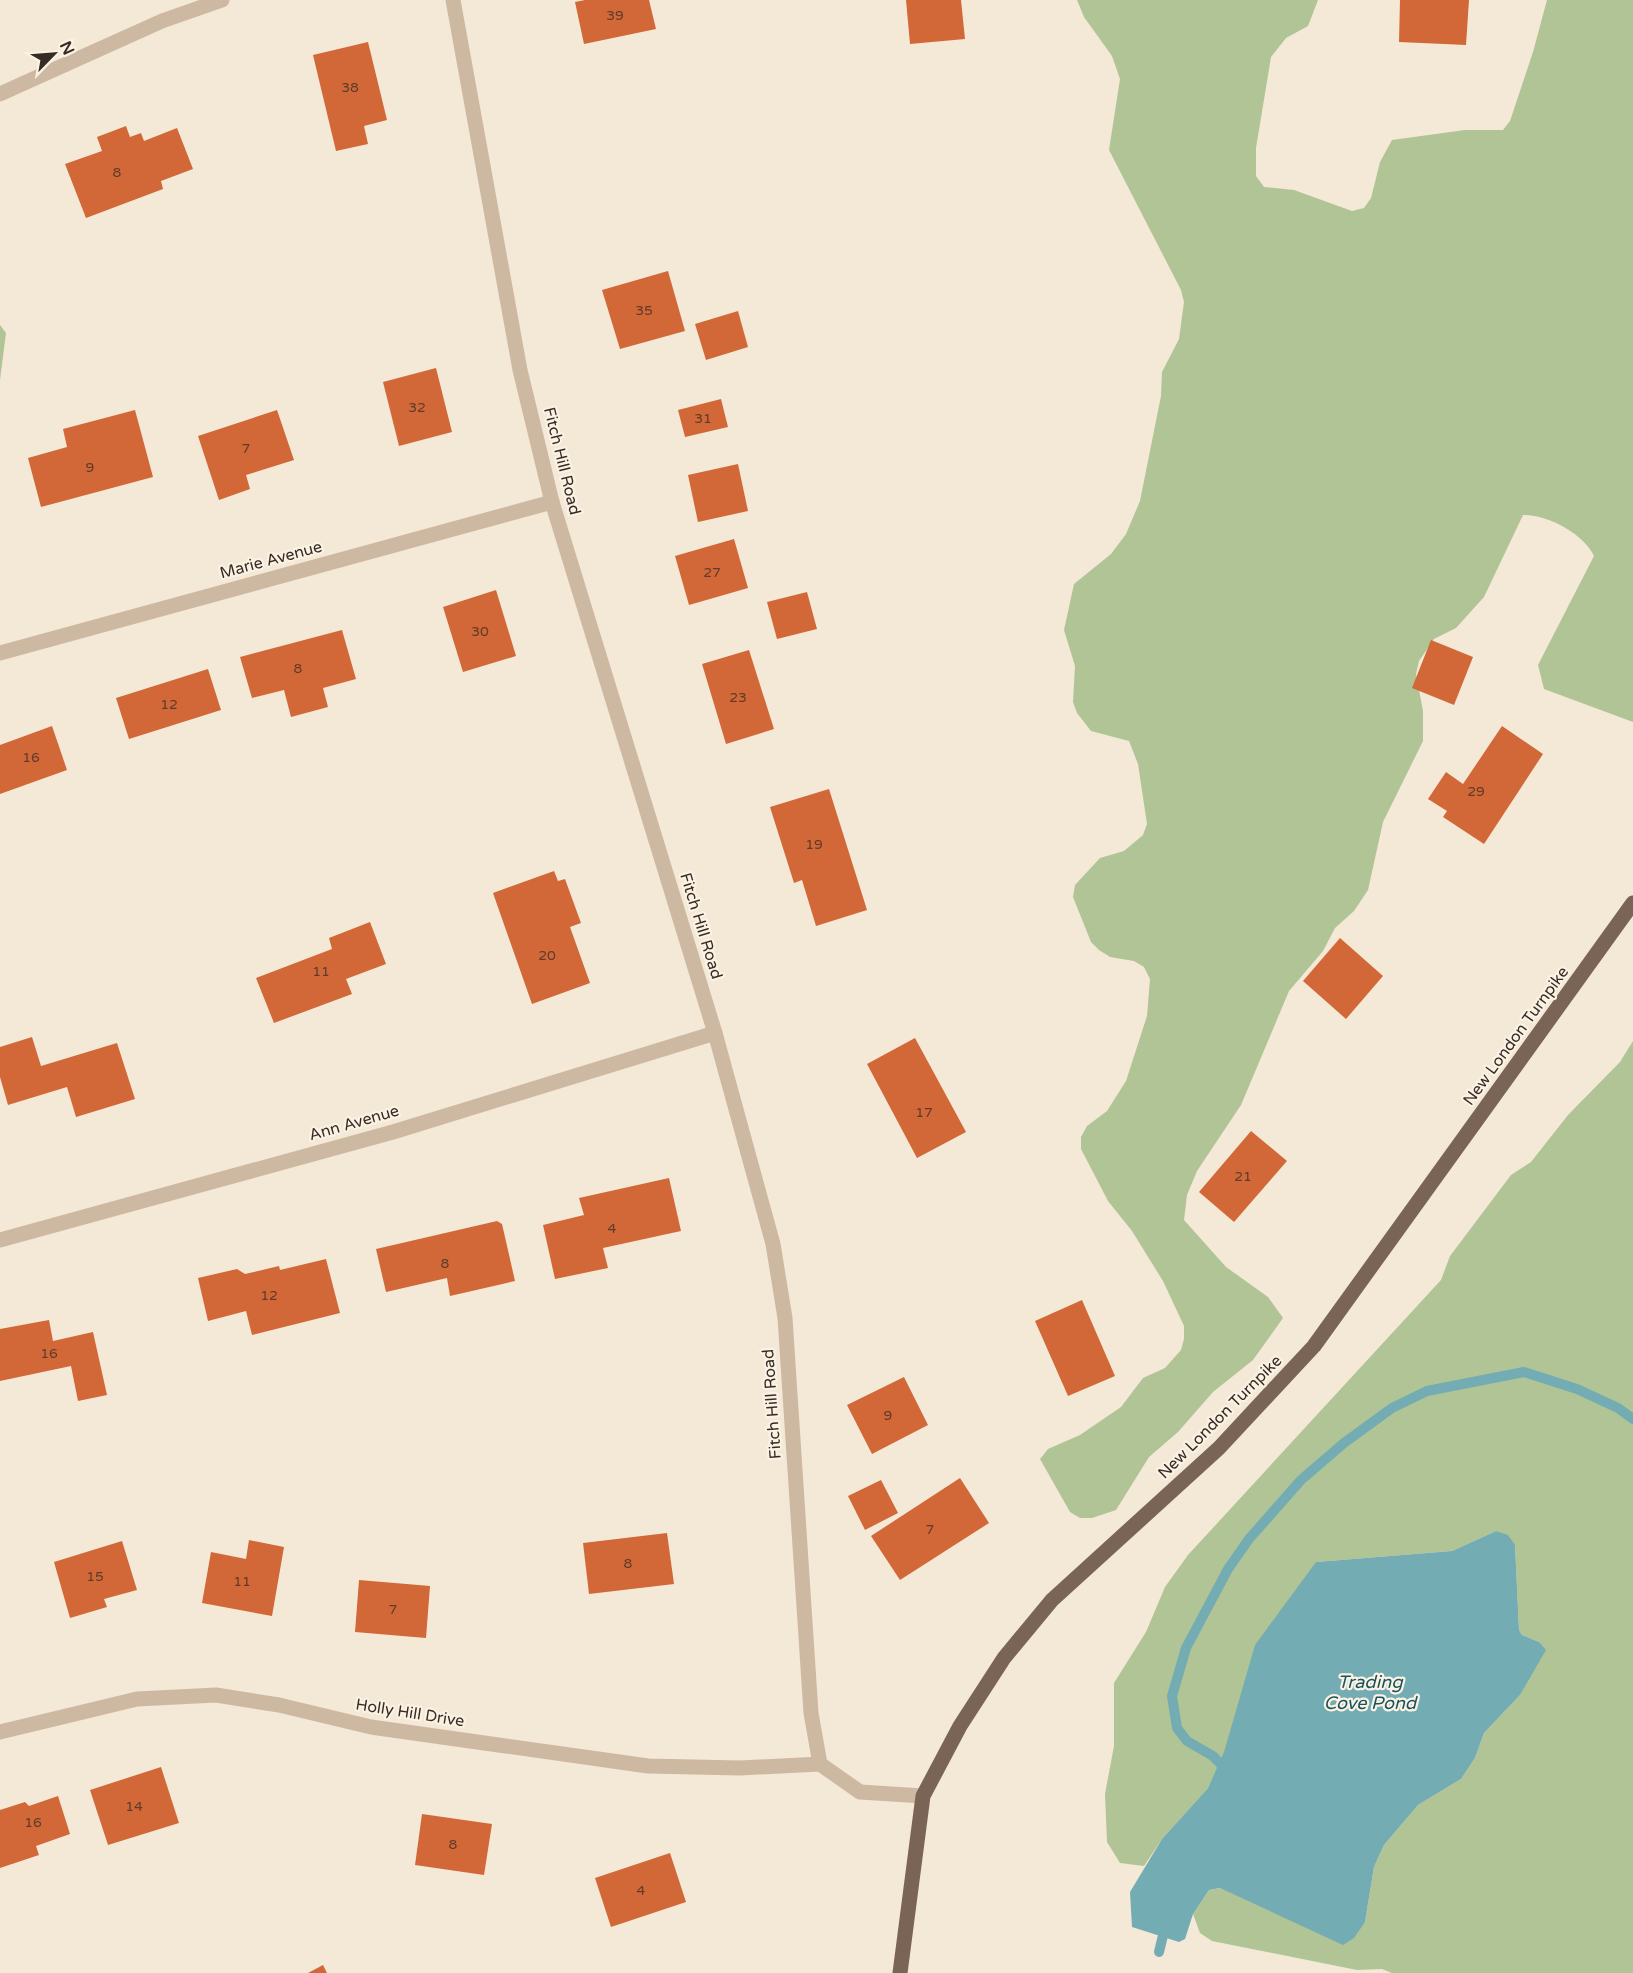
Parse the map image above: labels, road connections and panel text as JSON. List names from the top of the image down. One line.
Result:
{"streets":{"main road":["New London Turnpike"],"street":["Fitch Hill Road","Marie Avenue","Ann Avenue","Holly Hill Drive"]},"crossings":[["Fitch Hill Road","Marie Avenue"],["Fitch Hill Road","Ann Avenue"],["Fitch Hill Road","Holly Hill Drive"]],"water":["Trading Cove Pond"],"house_numbers":["39","38","8","35","32","31","7","9","27","30","8","23","12","16","29","19","20","11","17","21","4","8","12","16","9","7","8","15","11","7","14","16","8","4"],"north":"top right"}
